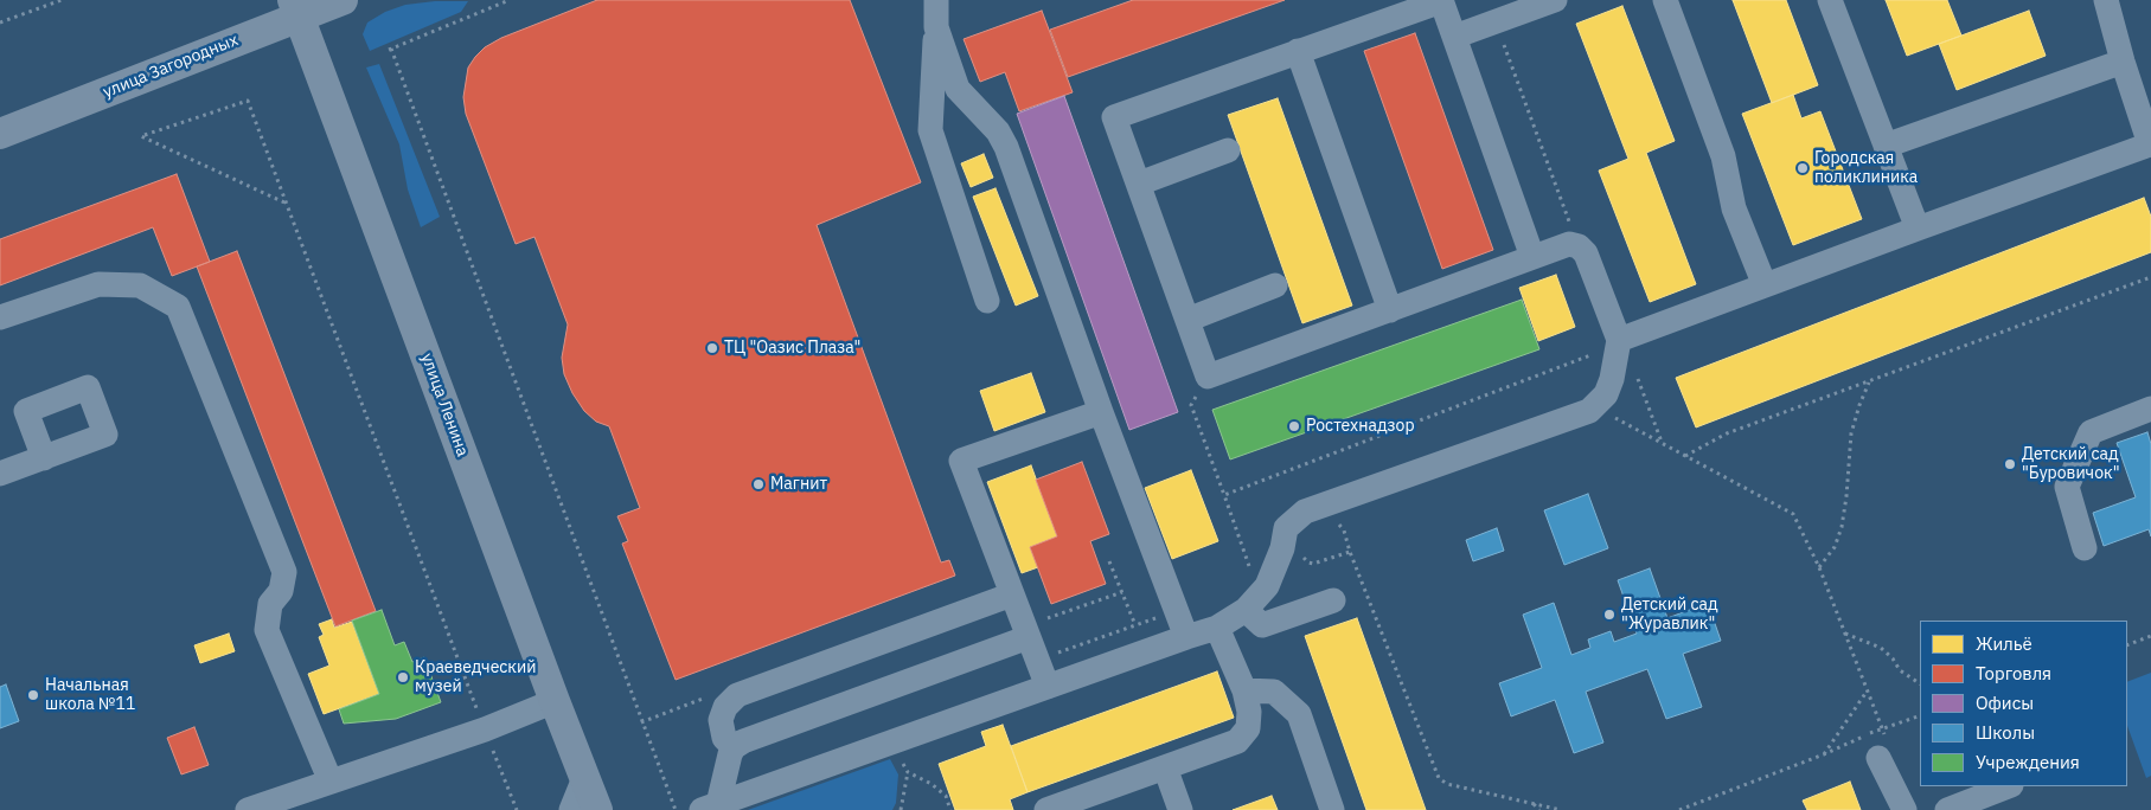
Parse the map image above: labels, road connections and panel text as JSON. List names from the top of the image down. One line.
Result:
{"streets":{"main road":["улица Загородных","улица Ленина"]},"crossings":[["улица Загородных","улица Ленина"]],"places":["Городская поликлиника","ТЦ \"Оазис Плаза\"","Ростехнадзор","Детский сад \"Буровичок\"","Магнит","Детский сад \"Журавлик\"","Краеведческий музей","Начальная школа №11"],"legend":["Жильё","Торговля","Офисы","Школы","Учреждения"]}
